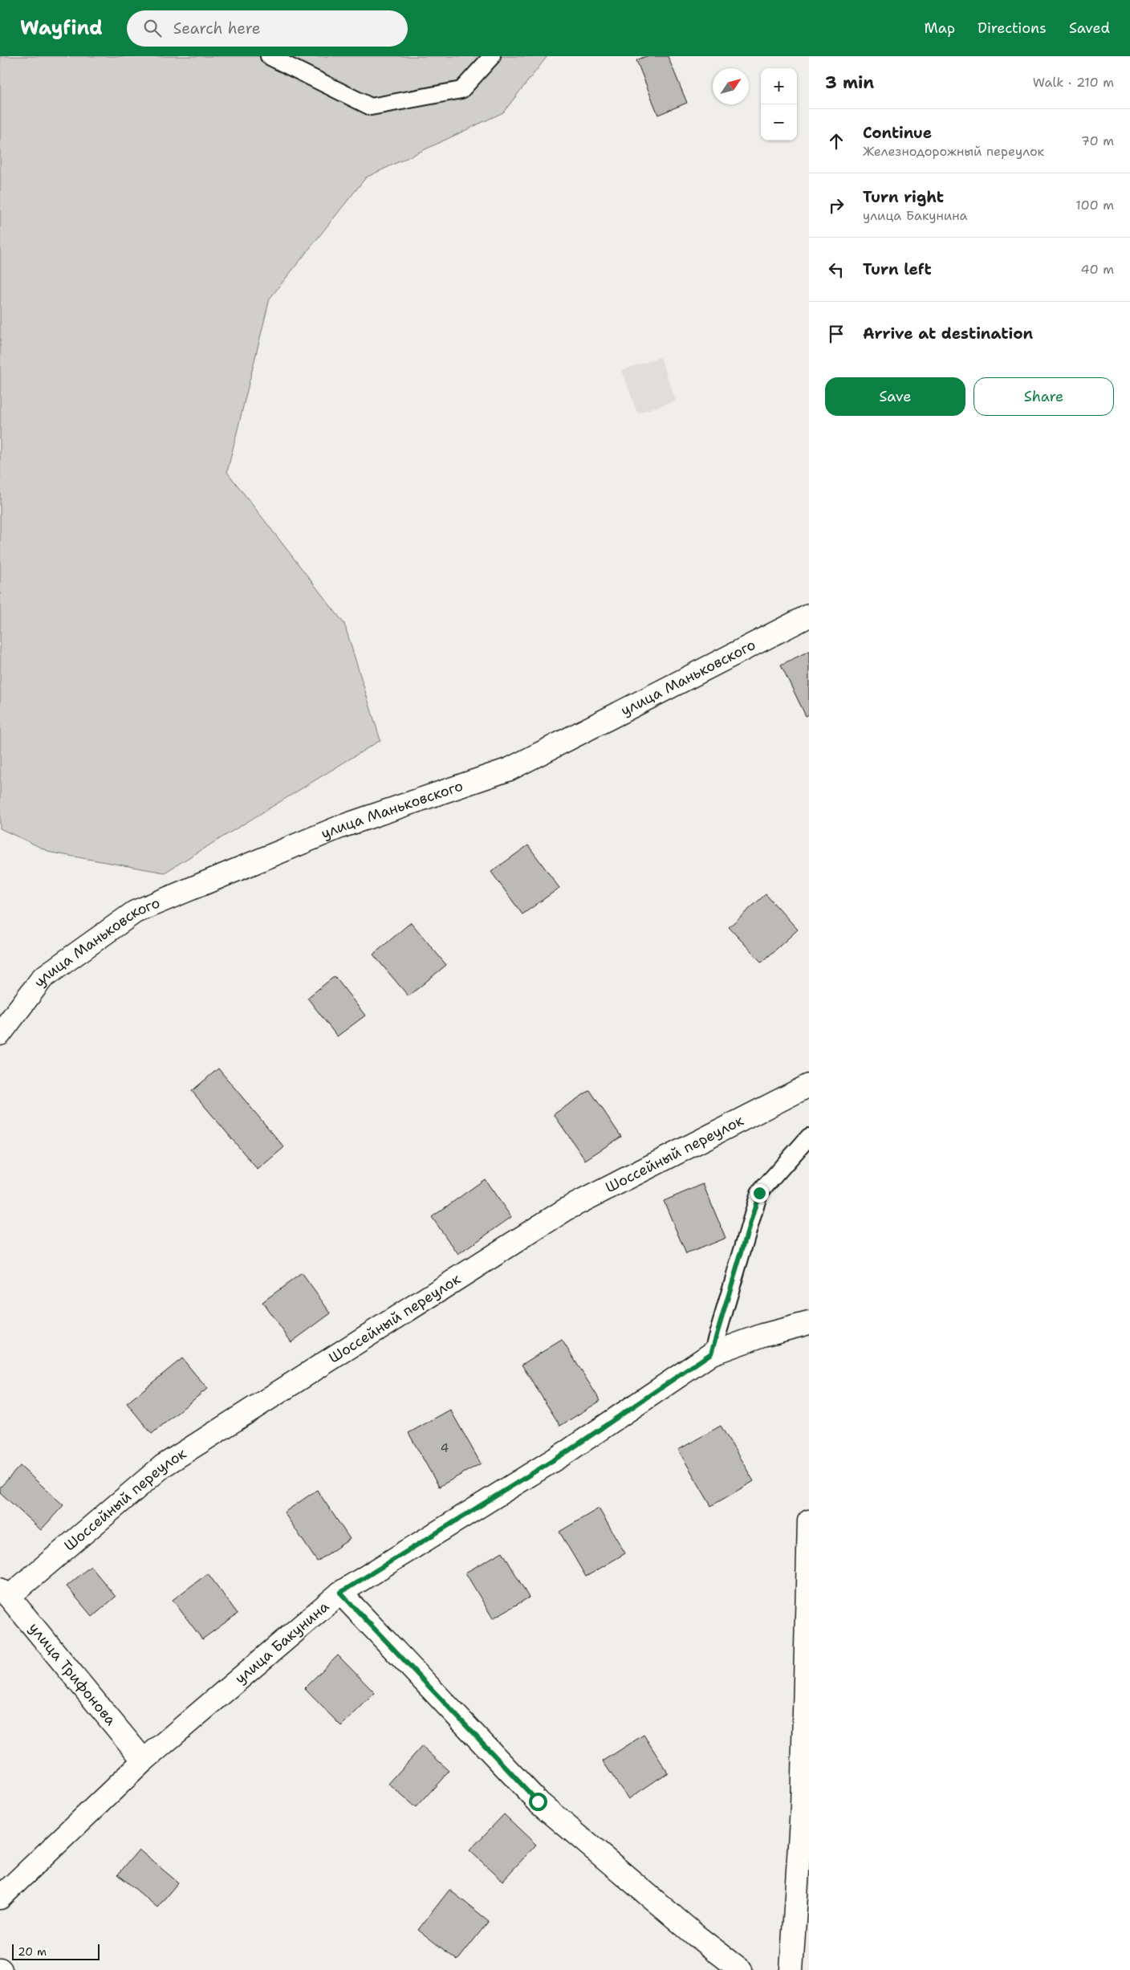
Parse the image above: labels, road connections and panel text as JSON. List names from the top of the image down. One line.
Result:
{"streets":{"street":["улица Маньковского","Шоссейный переулок","улица Бакунина","улица Трифонова"]},"crossings":[["Шоссейный переулок","улица Трифонова"],["улица Бакунина","улица Трифонова"]],"house_numbers":["4"],"scale_bar":"20 m","north":"top right","page":{"header":"Wayfind","search":"Search here","nav":["Map","Directions","Saved"],"heading":["3 min","Walk · 210 m"],"map_buttons":["+","−"],"list":[["Continue","Железнодорожный переулок","70 m"],["Turn right","улица Бакунина","100 m"],["Turn left","40 m"],"Arrive at destination"],"buttons":["Save","Share"],"scale":"20 m"}}
